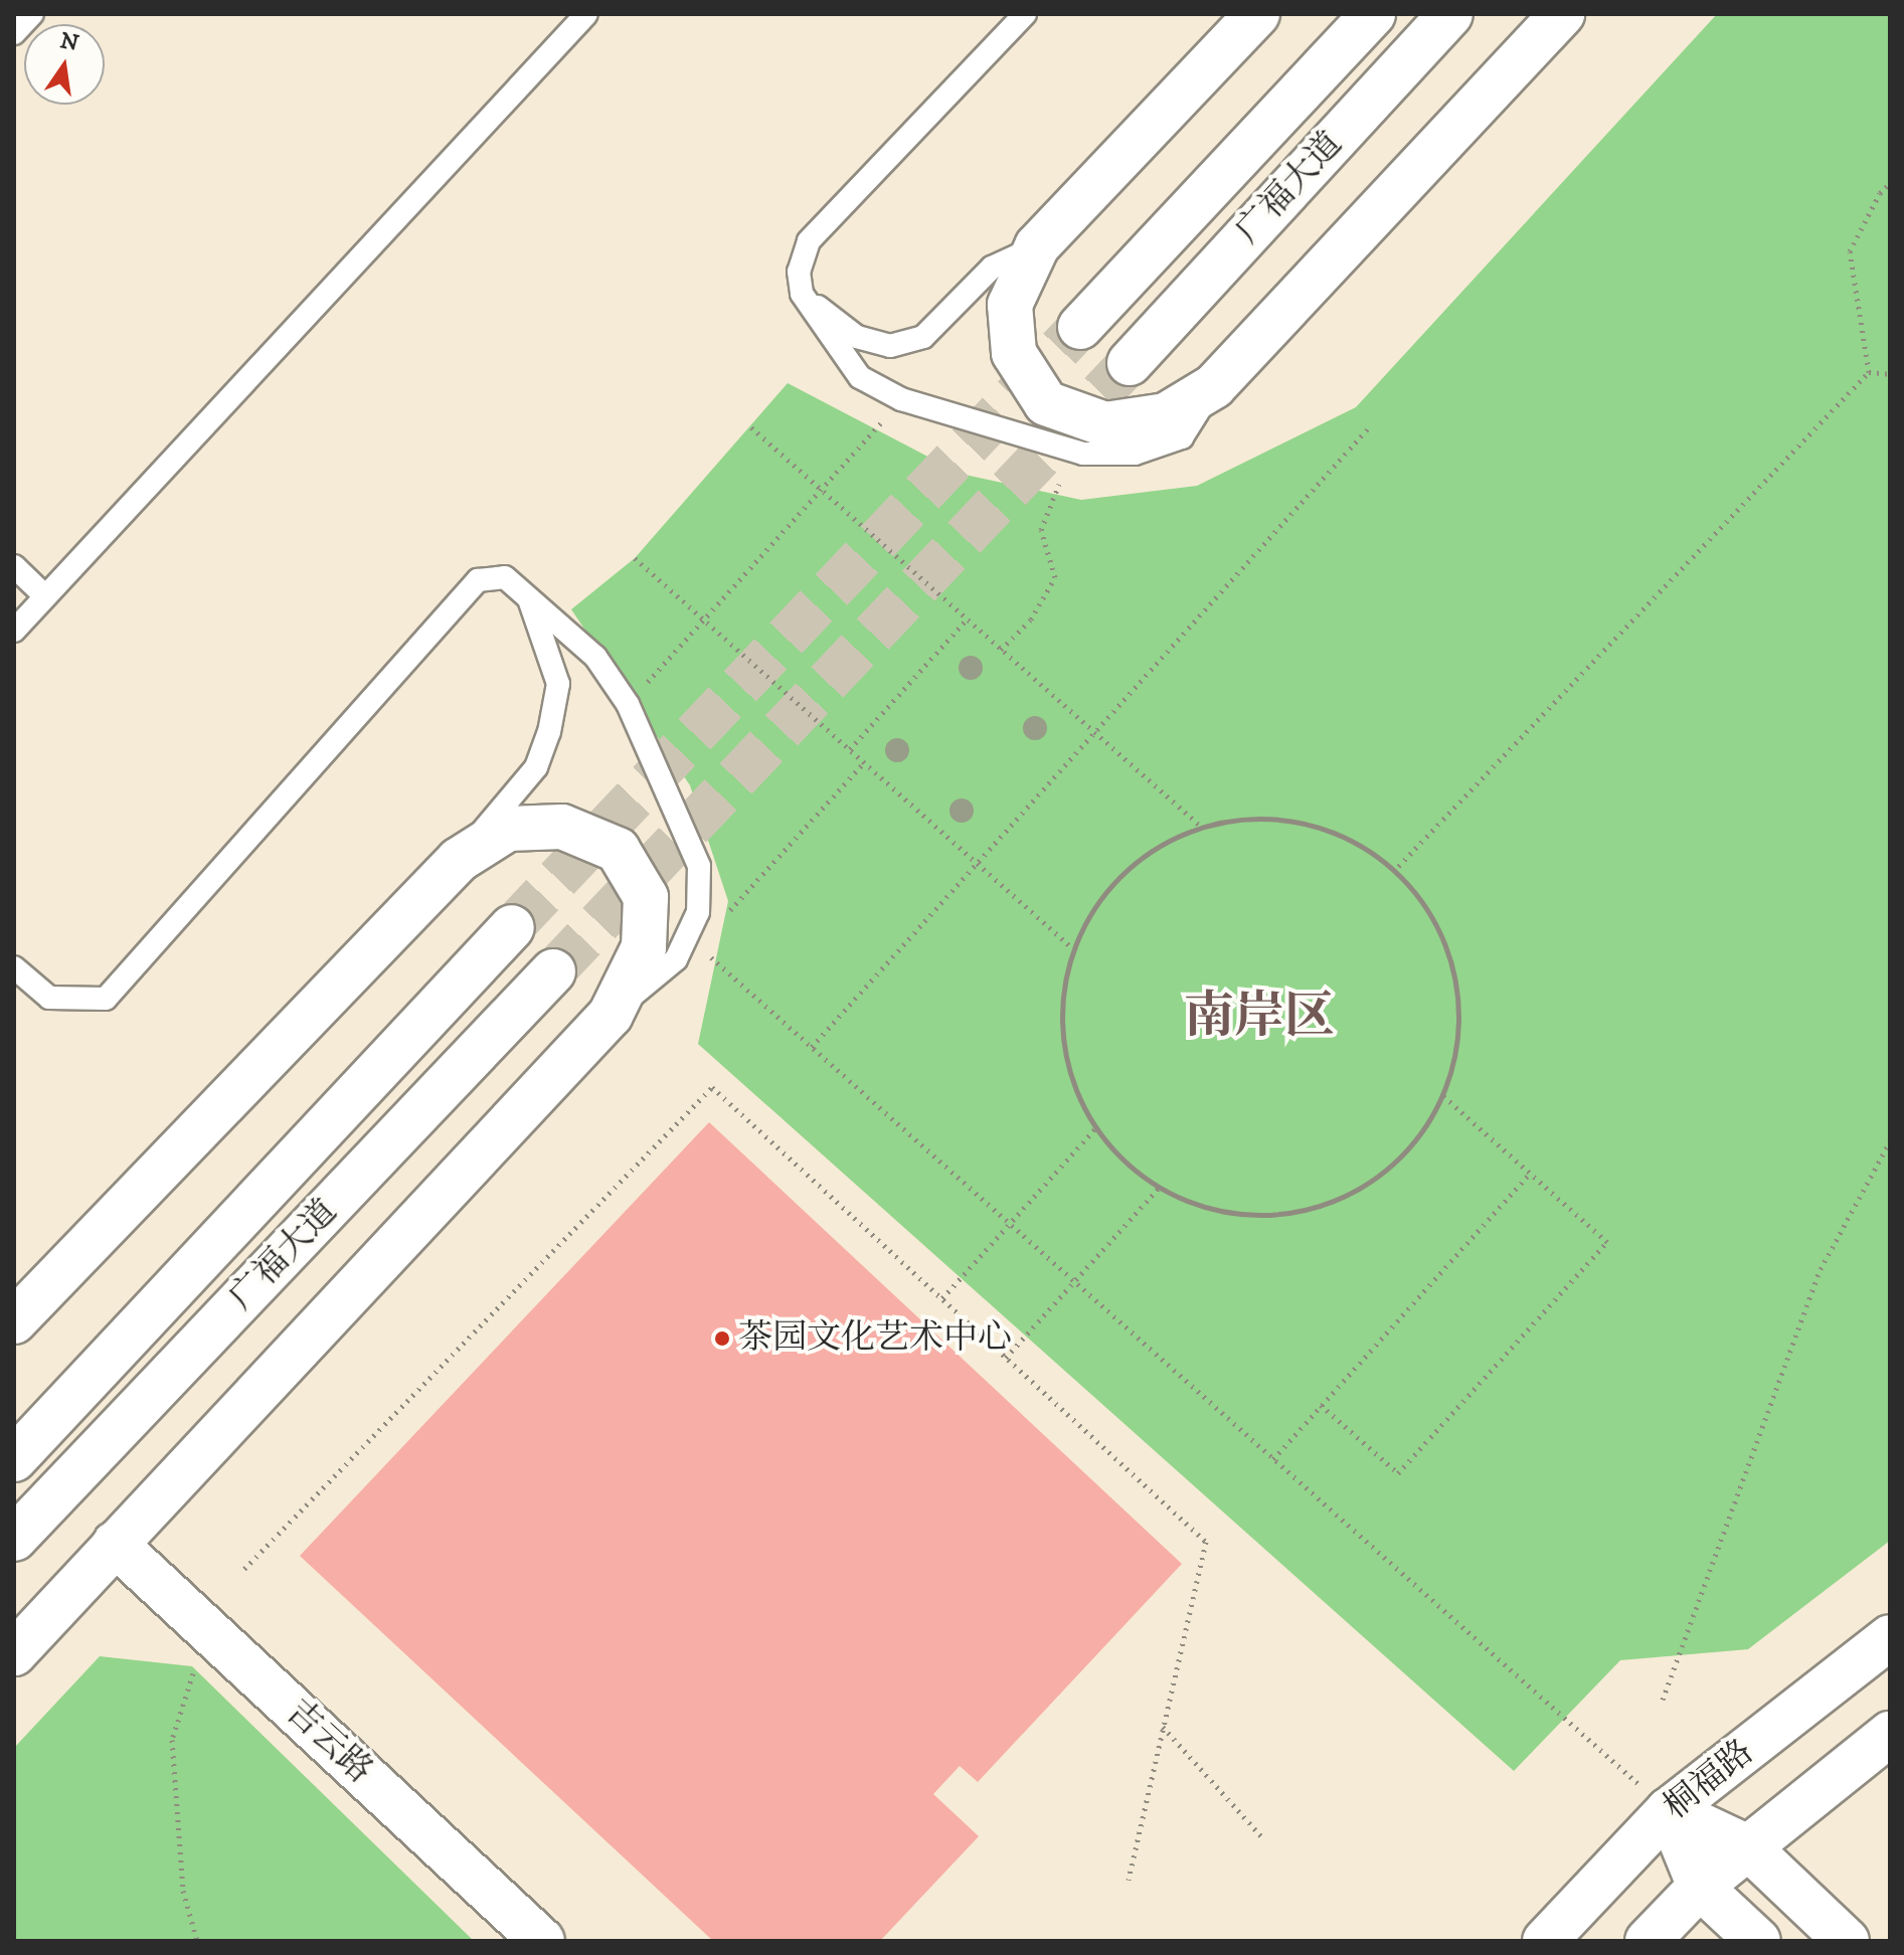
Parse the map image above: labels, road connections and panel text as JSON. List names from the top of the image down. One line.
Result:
{"streets":{"main road":["广福大道","吉云路","桐福路"]},"districts":["南岸区"],"places":["茶园文化艺术中心"],"north":"top"}
